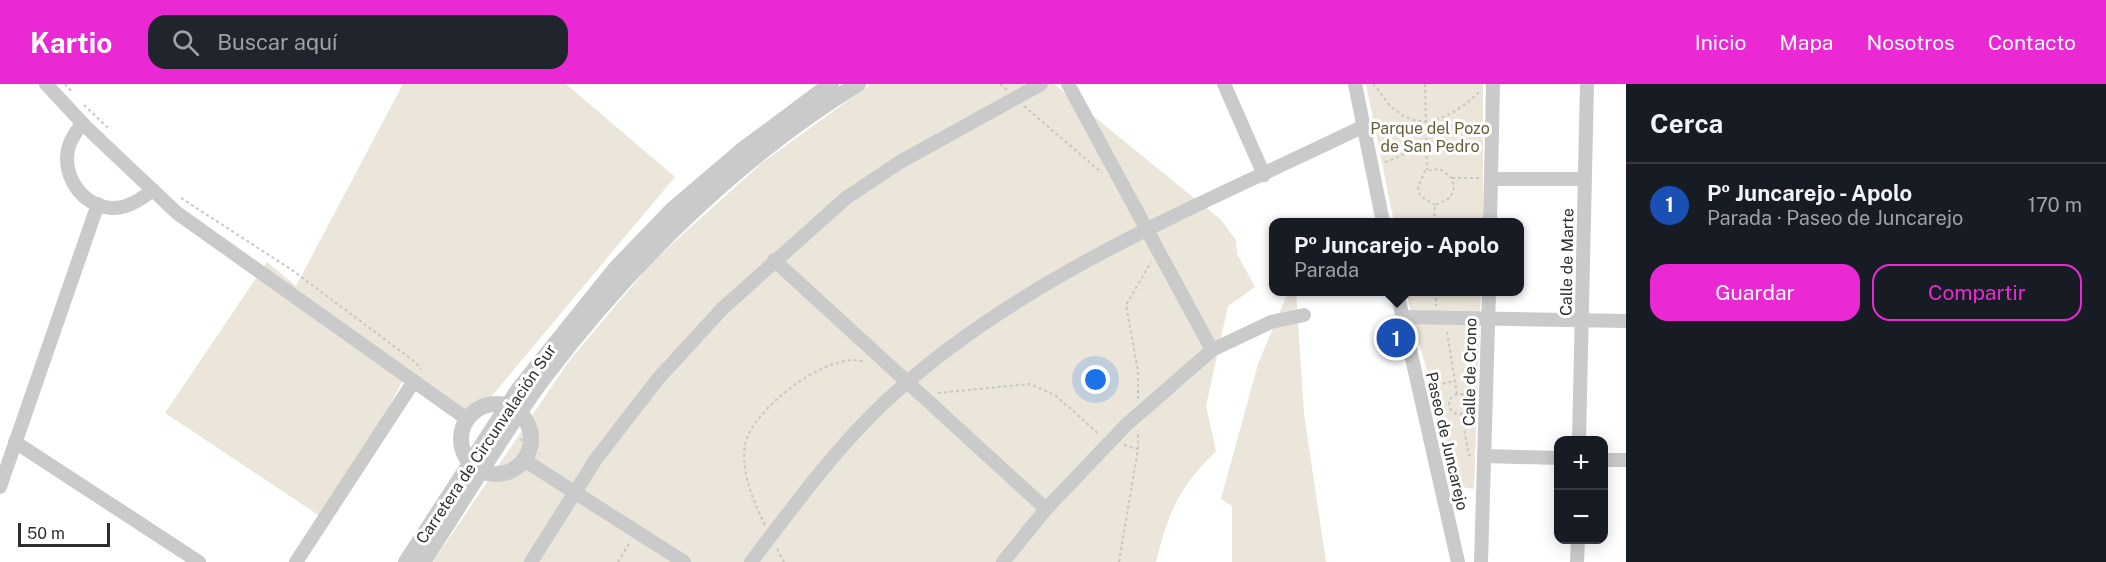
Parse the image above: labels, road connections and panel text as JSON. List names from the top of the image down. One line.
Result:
{"streets":{"street":["Calle de Marte","Calle de Crono","Paseo de Juncarejo","Carretera de Circunvalación Sur"]},"parks":["Parque del Pozo de San Pedro"],"scale_bar":"50 m","page":{"header":"Kartio","search":"Buscar aquí","nav":["Inicio","Mapa","Nosotros","Contacto"],"heading":"Cerca","list":[{"mark":"1","name":"Pº Juncarejo - Apolo","note":"Parada · Paseo de Juncarejo","value":"170 m"}],"popup":["Pº Juncarejo - Apolo","Parada"],"buttons":["Guardar","Compartir"],"pins":"1","map_buttons":["+","−"],"scale":"50 m"}}
